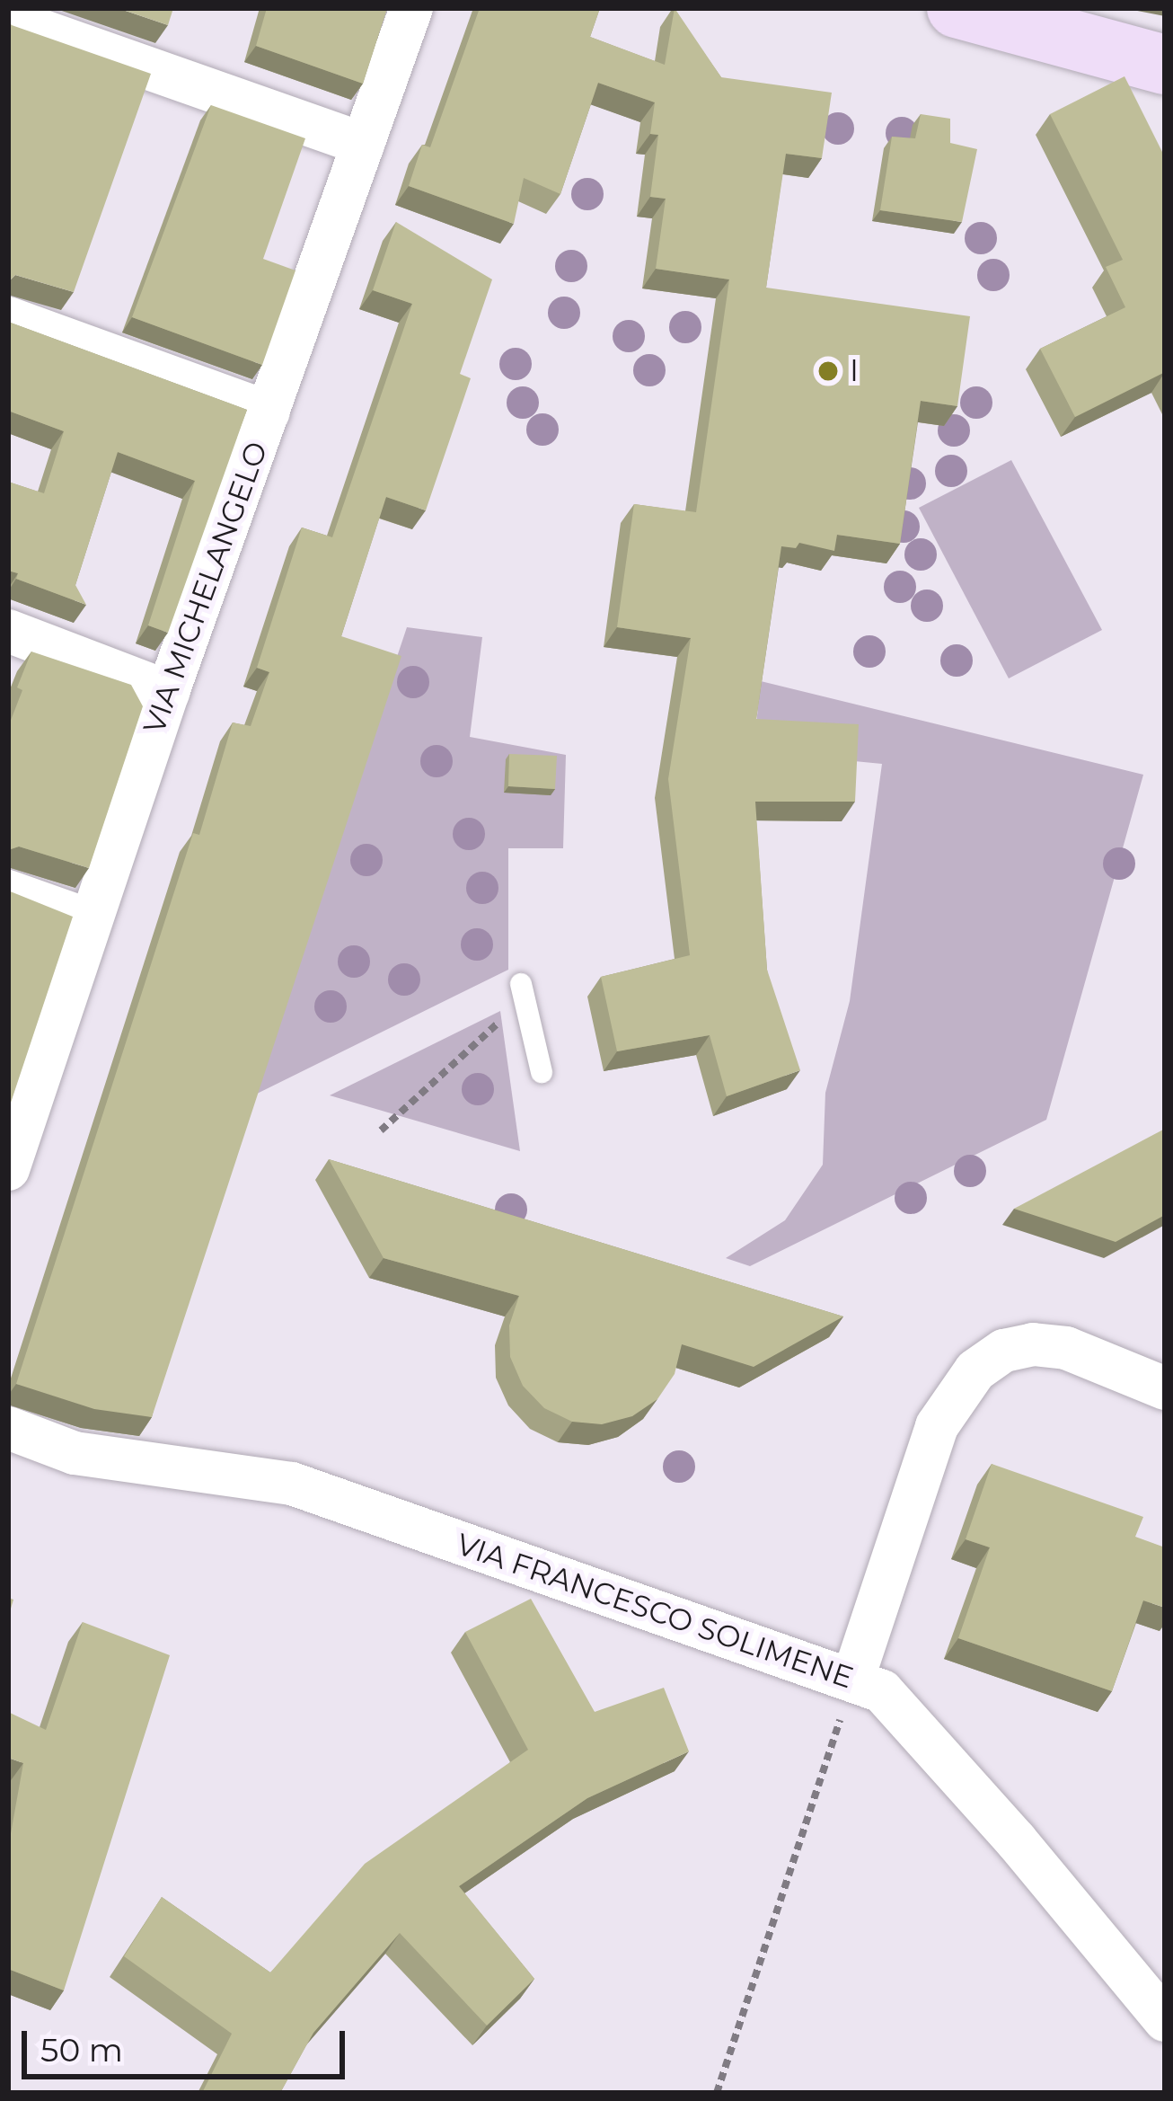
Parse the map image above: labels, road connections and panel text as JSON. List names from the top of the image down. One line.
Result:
{"streets":{"street":["VIA MICHELANGELO","VIA FRANCESCO SOLIMENE"]},"places":["I"],"scale_bar":"50 m"}
